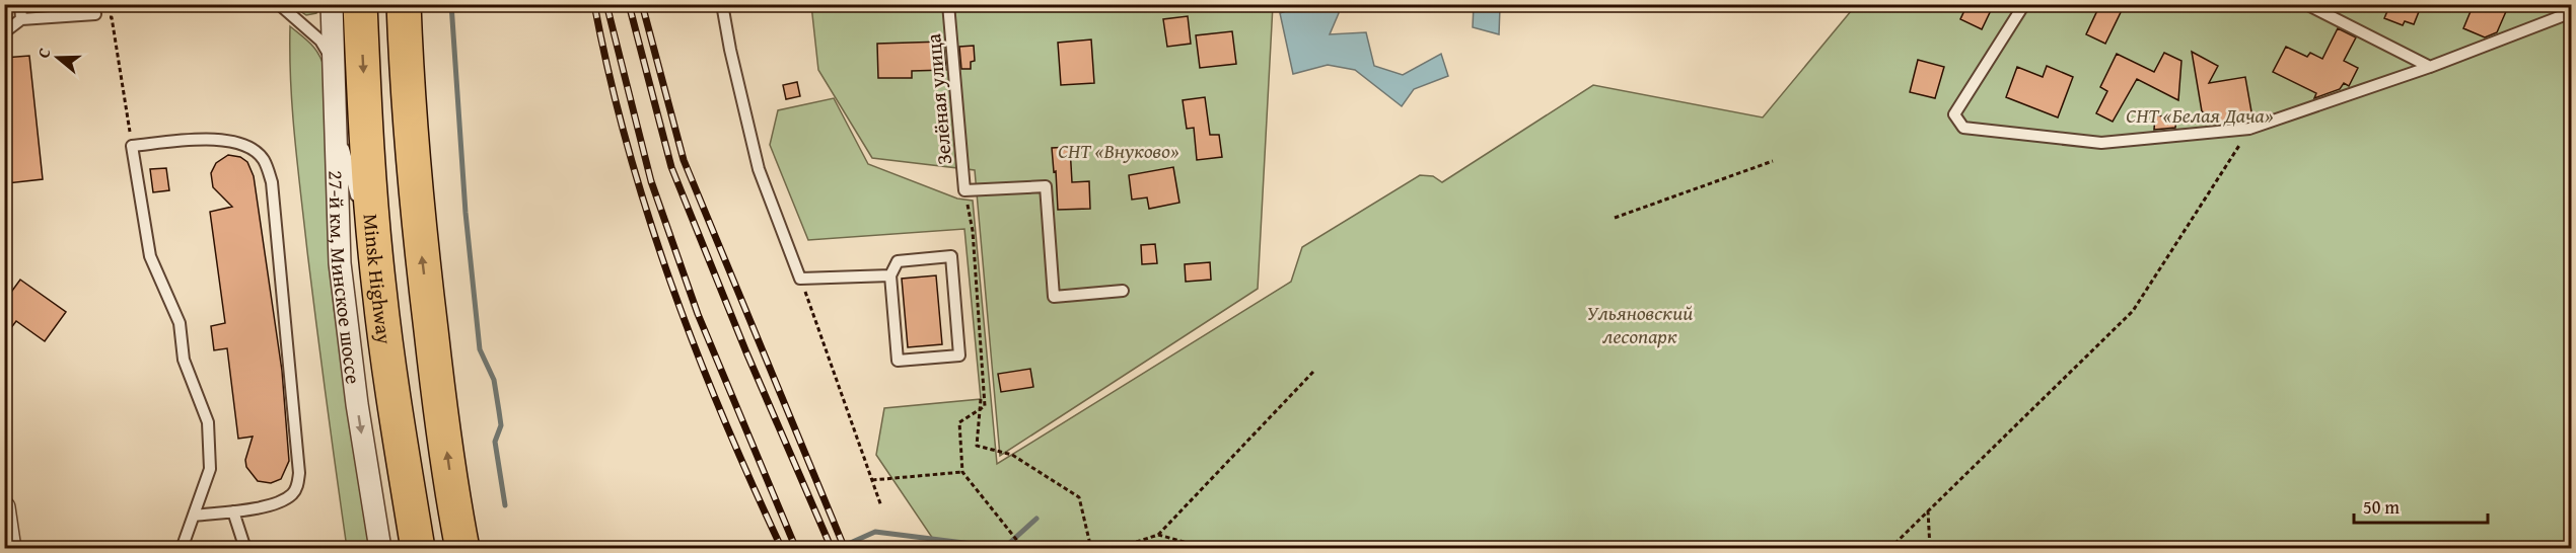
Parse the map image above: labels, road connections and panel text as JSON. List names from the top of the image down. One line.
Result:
{"streets":{"highway":["Minsk Highway"],"street":["27-й км, Минское шоссе"],"lane":["Зелёная улица"]},"one_way":["27-й км, Минское шоссе"],"parks":["СНТ «Белая Дача»","СНТ «Внуково»","Ульяновский лесопарк"],"scale_bar":"50 m","north":"left"}
